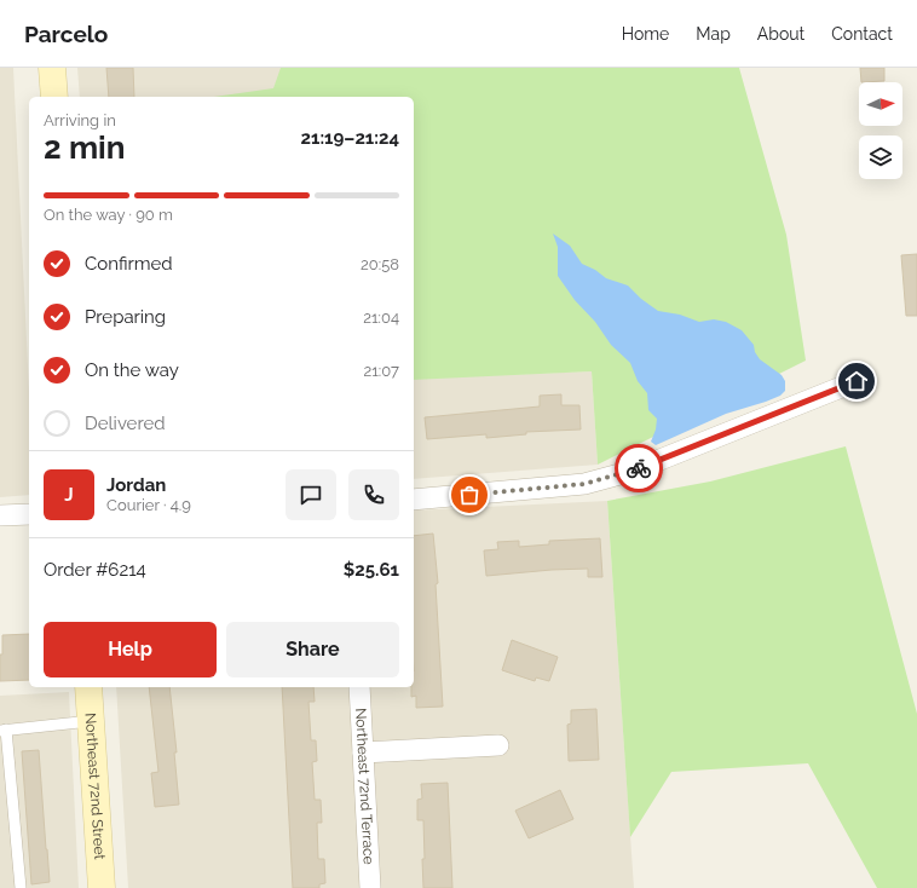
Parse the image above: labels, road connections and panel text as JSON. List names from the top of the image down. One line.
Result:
{"streets":{"main road":["Northeast 72nd Street"],"street":["Northeast 72nd Terrace"]},"north":"right","page":{"header":"Parcelo","nav":["Home","Map","About","Contact"],"heading":["2 min","Arriving in","21:19–21:24"],"panel":["Jordan","Courier · 4.9","Order #6214","$25.61"],"bar":"On the way · 90 m","list":[["Confirmed","20:58"],["Preparing","21:04"],["On the way","21:07"],"Delivered"],"round":"J","buttons":["Help","Share"]}}
